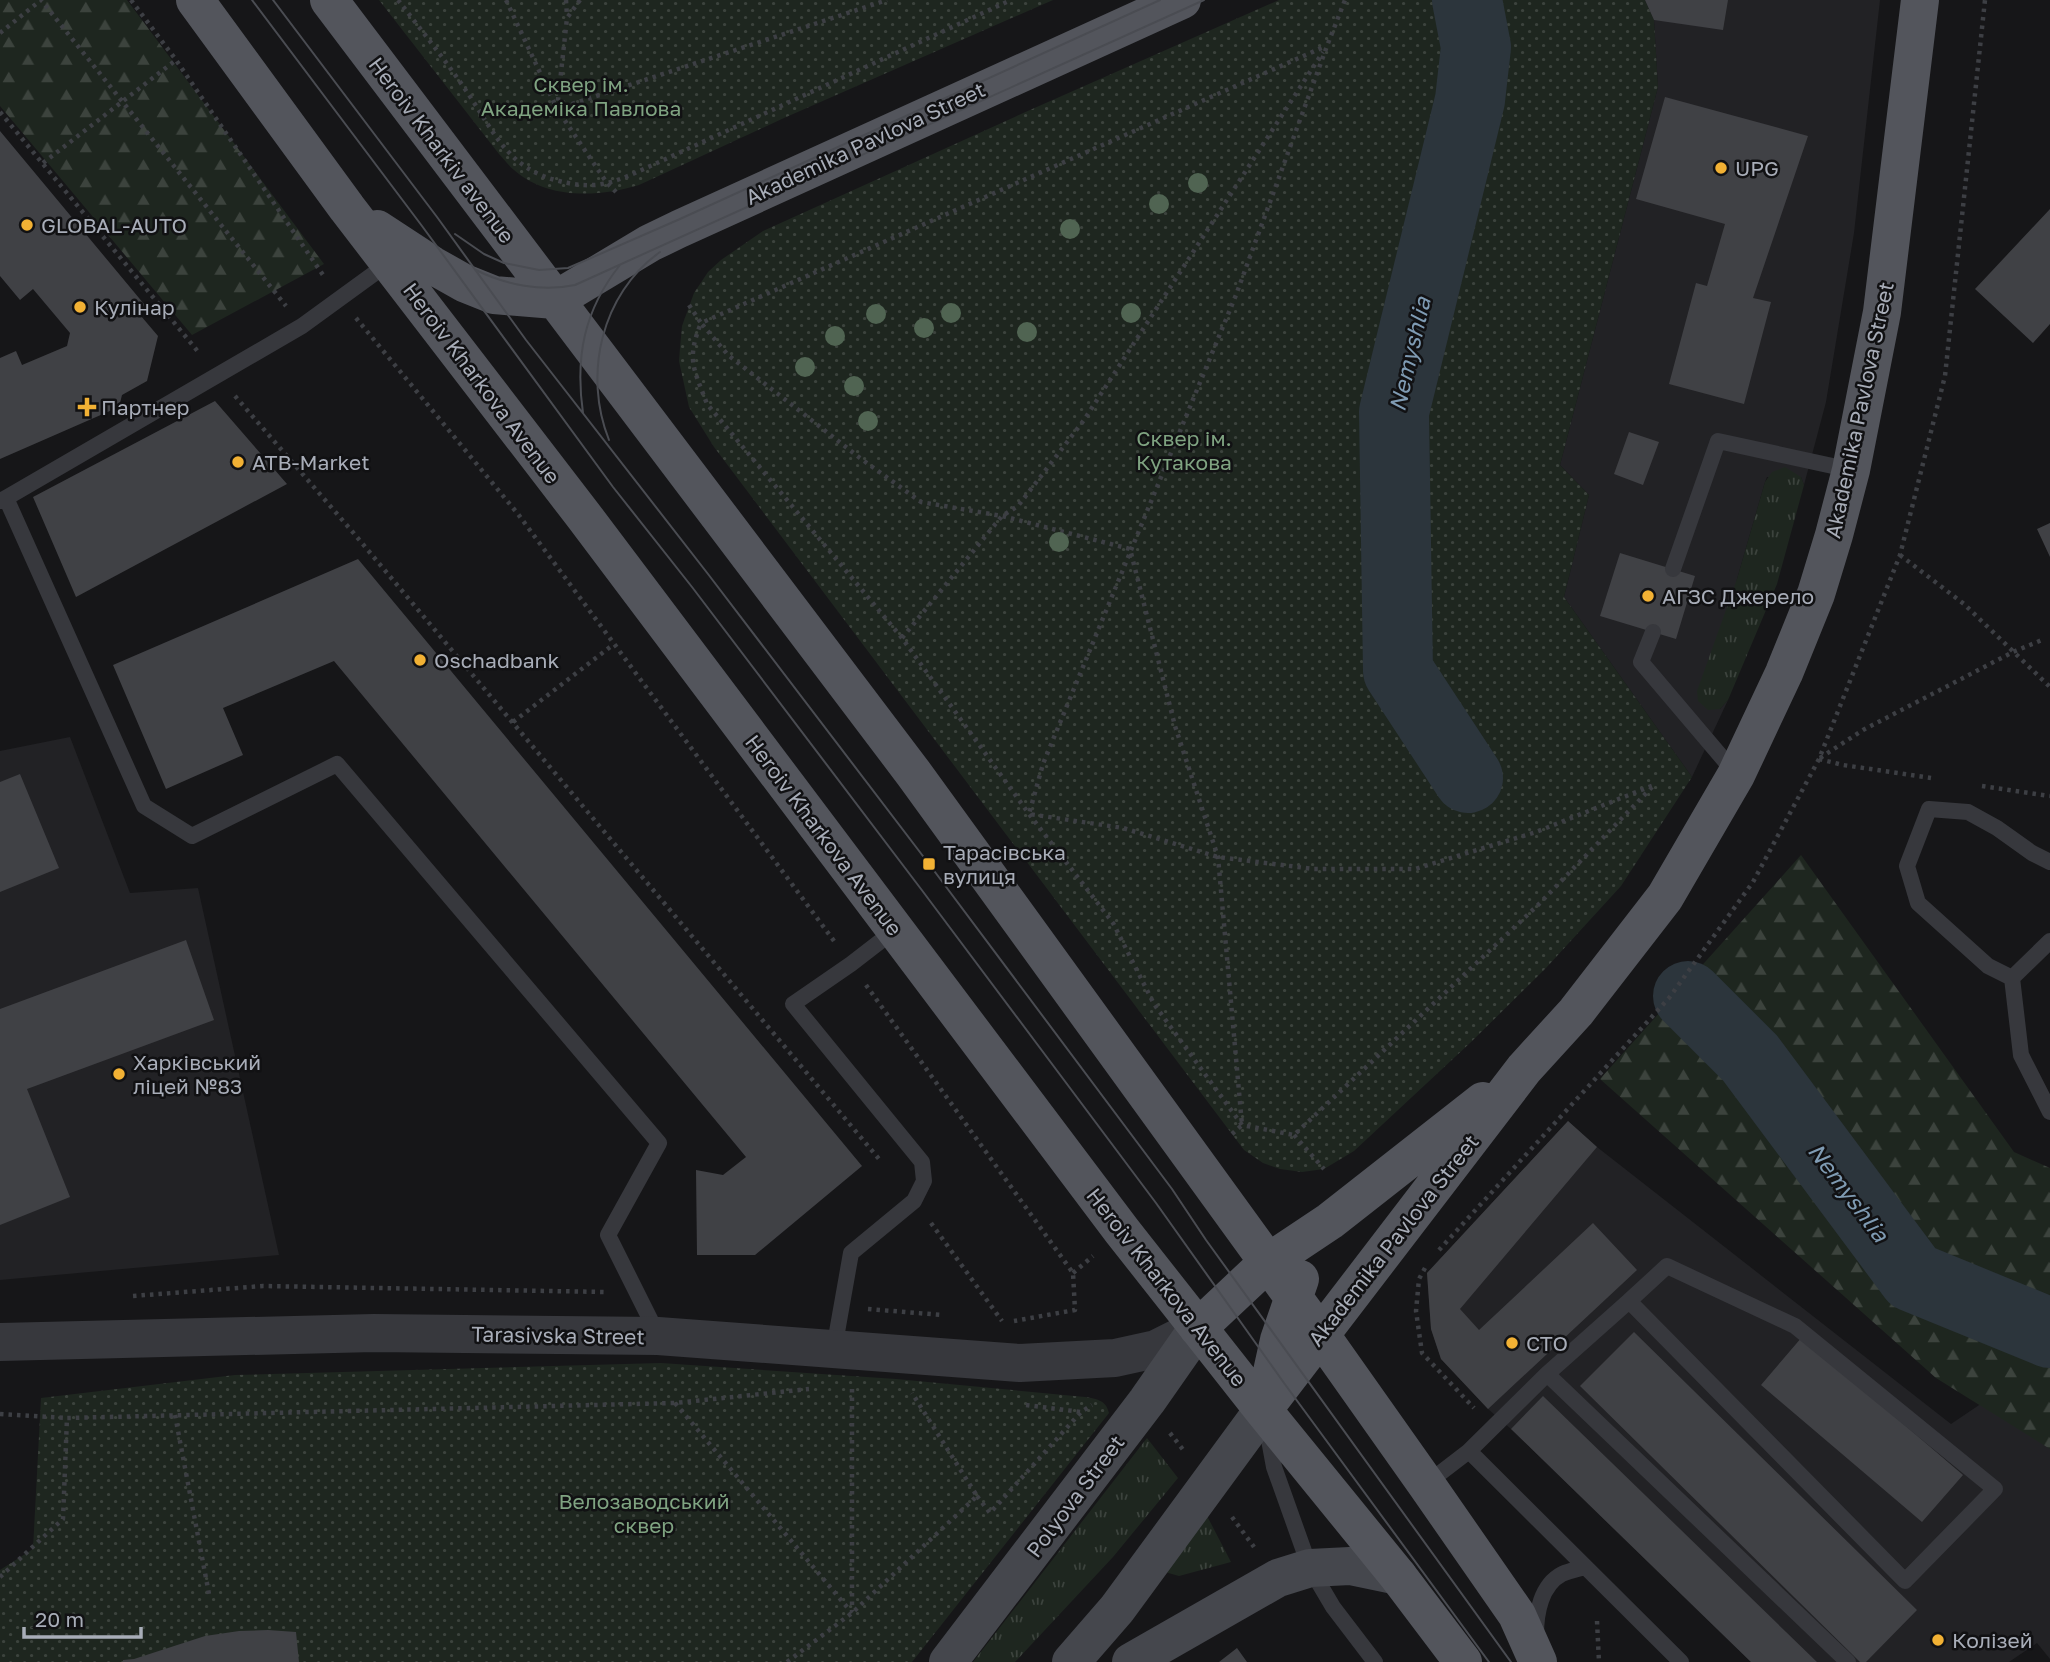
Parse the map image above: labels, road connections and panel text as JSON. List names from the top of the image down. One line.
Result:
{"streets":{"main road":["Akademika Pavlova Street","Heroiv Kharkiv avenue","Heroiv Kharkova Avenue","Polyova Street"],"street":["Tarasivska Street"]},"crossings":[["Akademika Pavlova Street","Heroiv Kharkiv avenue"],["Akademika Pavlova Street","Heroiv Kharkova Avenue"],["Akademika Pavlova Street","Polyova Street"],["Heroiv Kharkova Avenue","Polyova Street"]],"water":["Nemyshlia"],"parks":["Сквер ім. Академіка Павлова","Сквер ім. Кутакова","Велозаводський сквер"],"places":{"other":["UPG","GLOBAL-AUTO","Кулінар","ATB-Market","АГЗС Джерело","Oschadbank","Харківський ліцей №83","СТО","Колізей"],"health":["Партнер"],"transit":["Тарасівська вулиця"]},"scale_bar":"20 m"}
